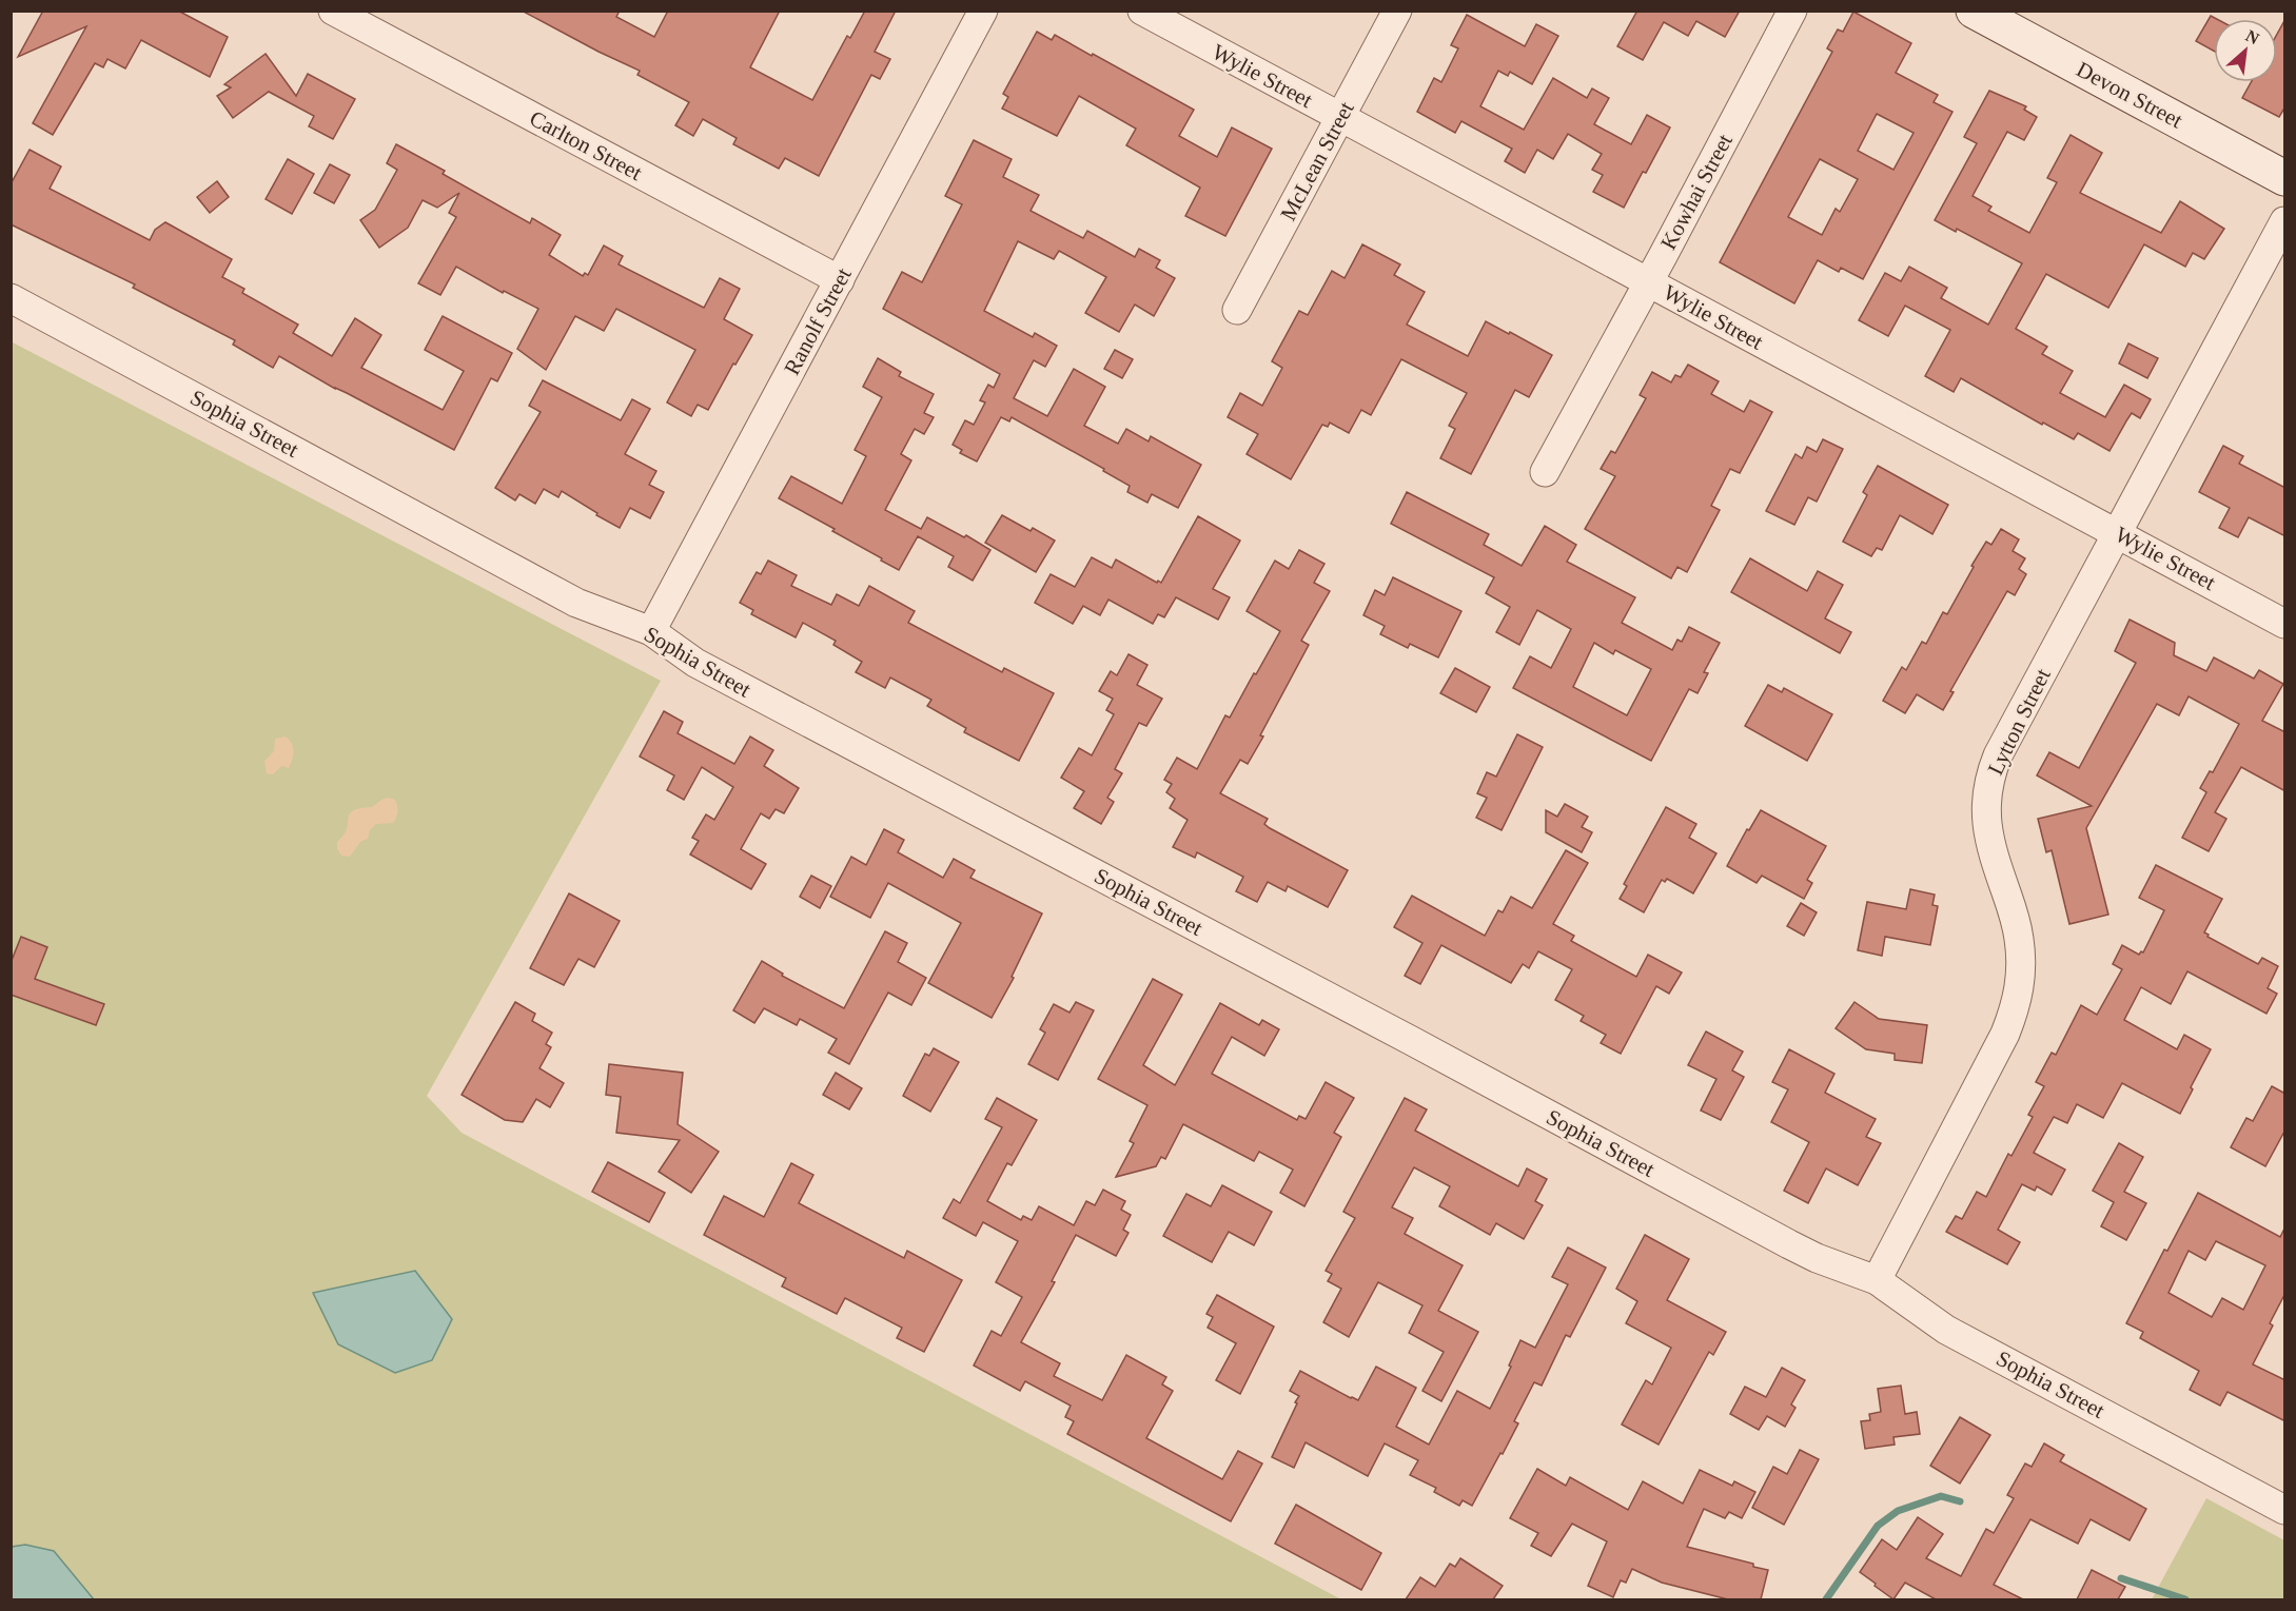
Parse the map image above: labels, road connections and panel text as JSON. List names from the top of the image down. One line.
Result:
{"streets":{"main road":["Devon Street"],"street":["Wylie Street","Carlton Street","McLean Street","Kowhai Street","Ranolf Street","Sophia Street","Lytton Street"]},"crossings":[["Wylie Street","McLean Street"],["Wylie Street","Kowhai Street"],["Wylie Street","Lytton Street"],["Carlton Street","Ranolf Street"],["Ranolf Street","Sophia Street"],["Sophia Street","Lytton Street"]],"north":"top right"}
